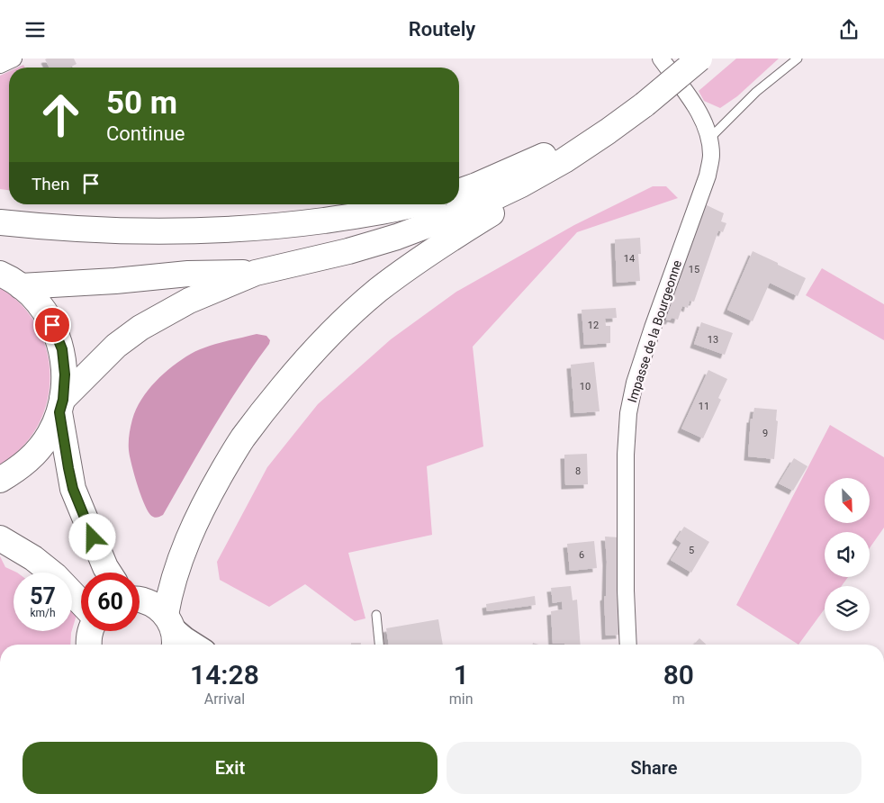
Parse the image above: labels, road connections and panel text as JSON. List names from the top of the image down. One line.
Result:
{"streets":{"street":["Impasse de la Bourgeonne"]},"house_numbers":["14","15","12","13","10","11","9","8","5","6"],"north":"bottom right","page":{"header":"Routely","turn":["50 m","Continue"],"then":"Then","speed":"57 km/h","limit":"60","eta":["14:28","Arrival","1","min","80","m"],"buttons":["Exit","Share"]}}
